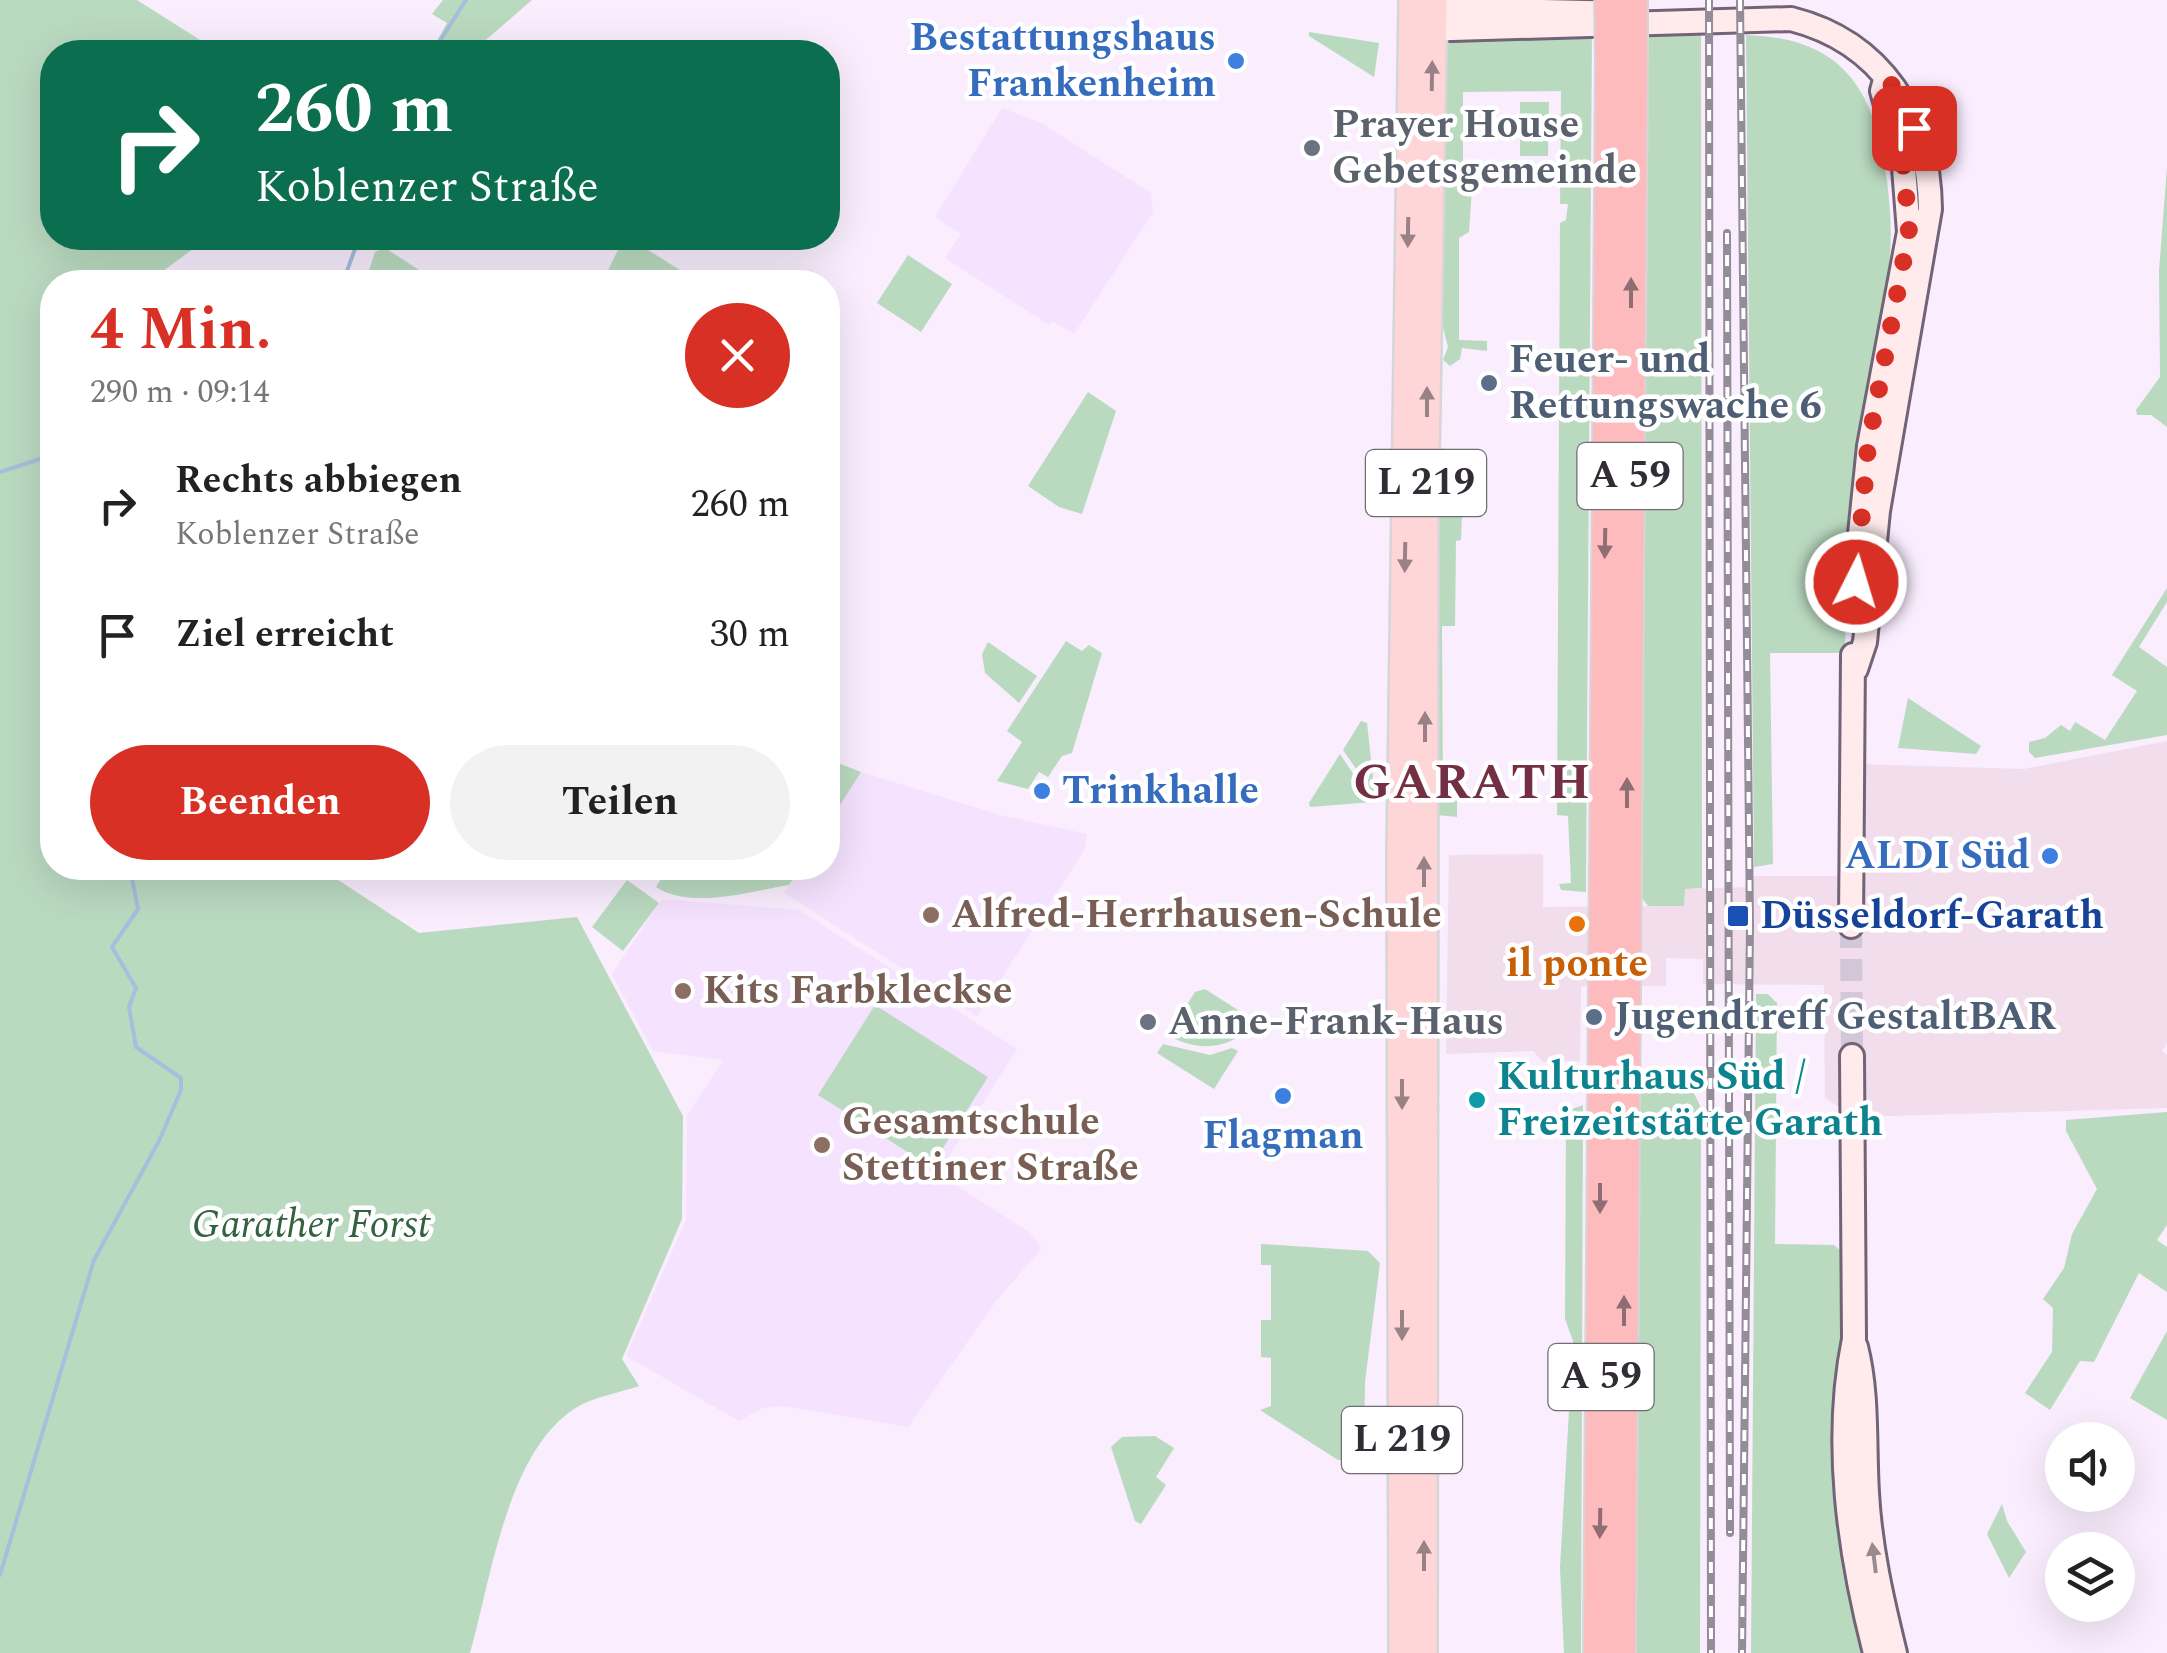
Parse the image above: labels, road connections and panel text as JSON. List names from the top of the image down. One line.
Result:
{"streets":{"highway":["A 59"],"main road":["L 219"]},"districts":["GARATH"],"parks":["Garather Forst"],"places":{"other":["Bestattungshaus Frankenheim","Prayer House Gebetsgemeinde","Feuer- und Rettungswache 6","Trinkhalle","ALDI Süd","Alfred-Herrhausen-Schule","il ponte","Kits Farbkleckse","Jugendtreff GestaltBAR","Anne-Frank-Haus","Flagman","Kulturhaus Süd / Freizeitstätte Garath","Gesamtschule Stettiner Straße"],"transit":["Düsseldorf-Garath"]},"page":{"turn":["260 m","Koblenzer Straße"],"heading":["4 Min.","290 m · 09:14"],"list":[{"name":"Rechts abbiegen","note":"Koblenzer Straße","value":"260 m"},{"name":"Ziel erreicht","value":"30 m"}],"buttons":["Beenden","Teilen"]}}
